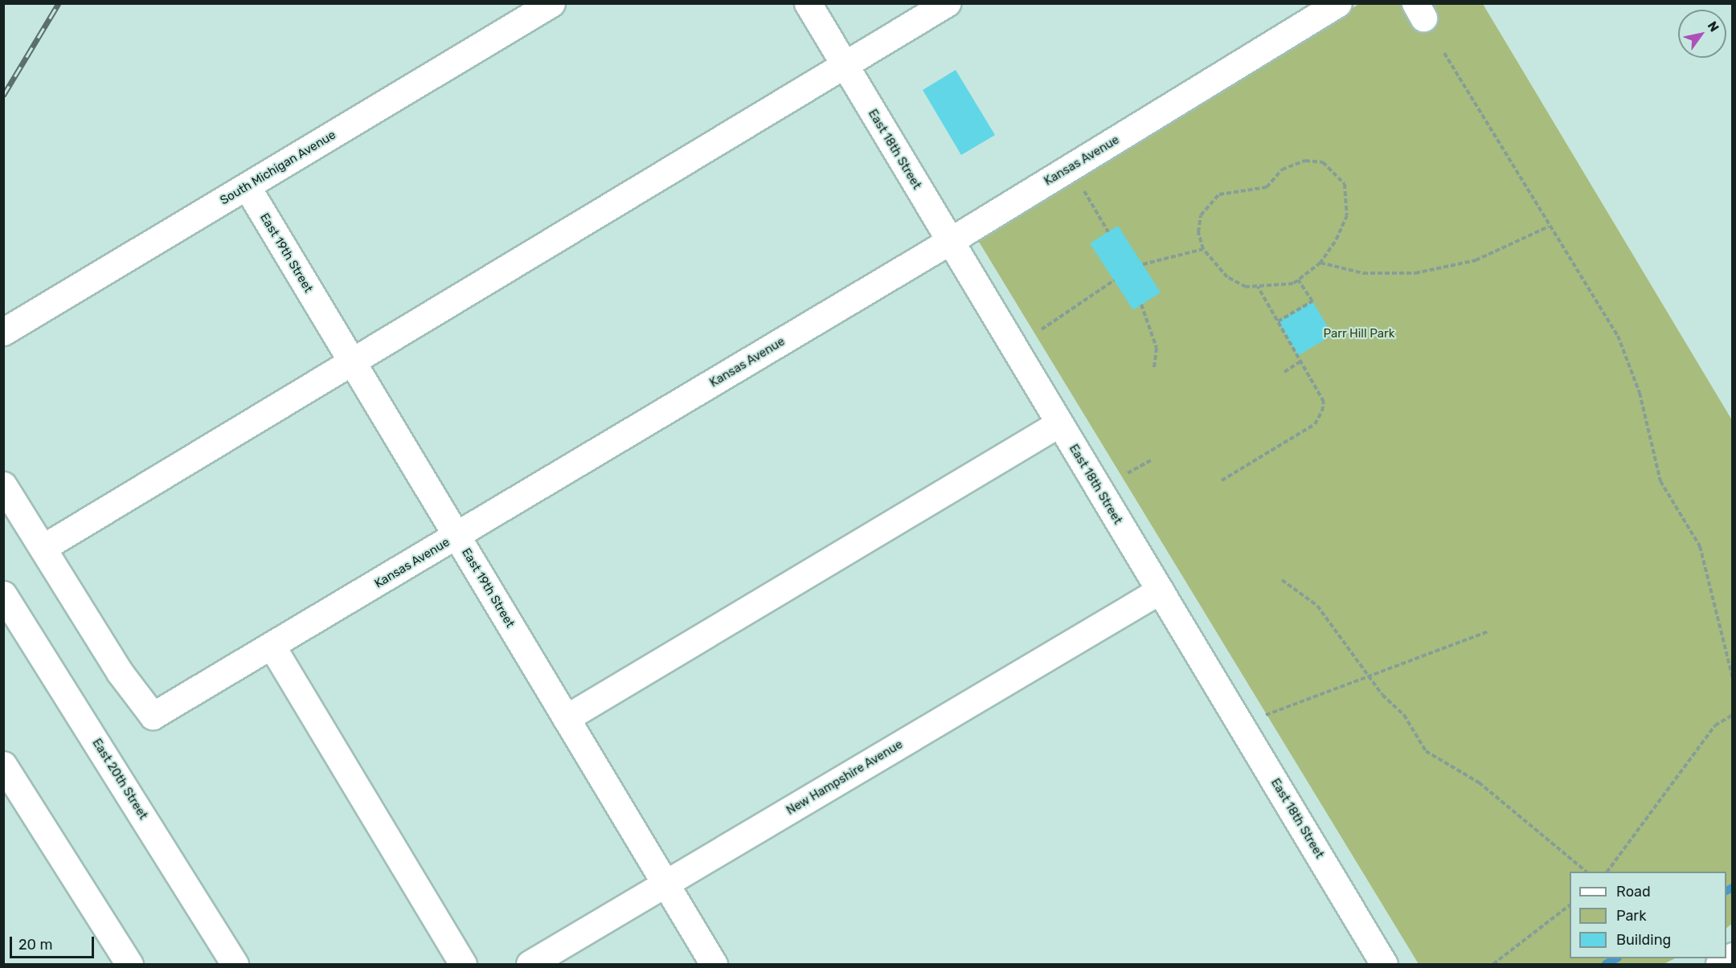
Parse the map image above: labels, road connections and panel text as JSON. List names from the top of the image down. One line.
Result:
{"streets":{"street":["East 18th Street","Kansas Avenue","South Michigan Avenue","East 19th Street","New Hampshire Avenue","East 20th Street"]},"crossings":[["East 18th Street","Kansas Avenue"],["East 18th Street","New Hampshire Avenue"],["Kansas Avenue","East 19th Street"],["South Michigan Avenue","East 19th Street"],["East 19th Street","New Hampshire Avenue"]],"parks":["Parr Hill Park"],"legend":["Road","Park","Building"],"scale_bar":"20 m","north":"top right"}
